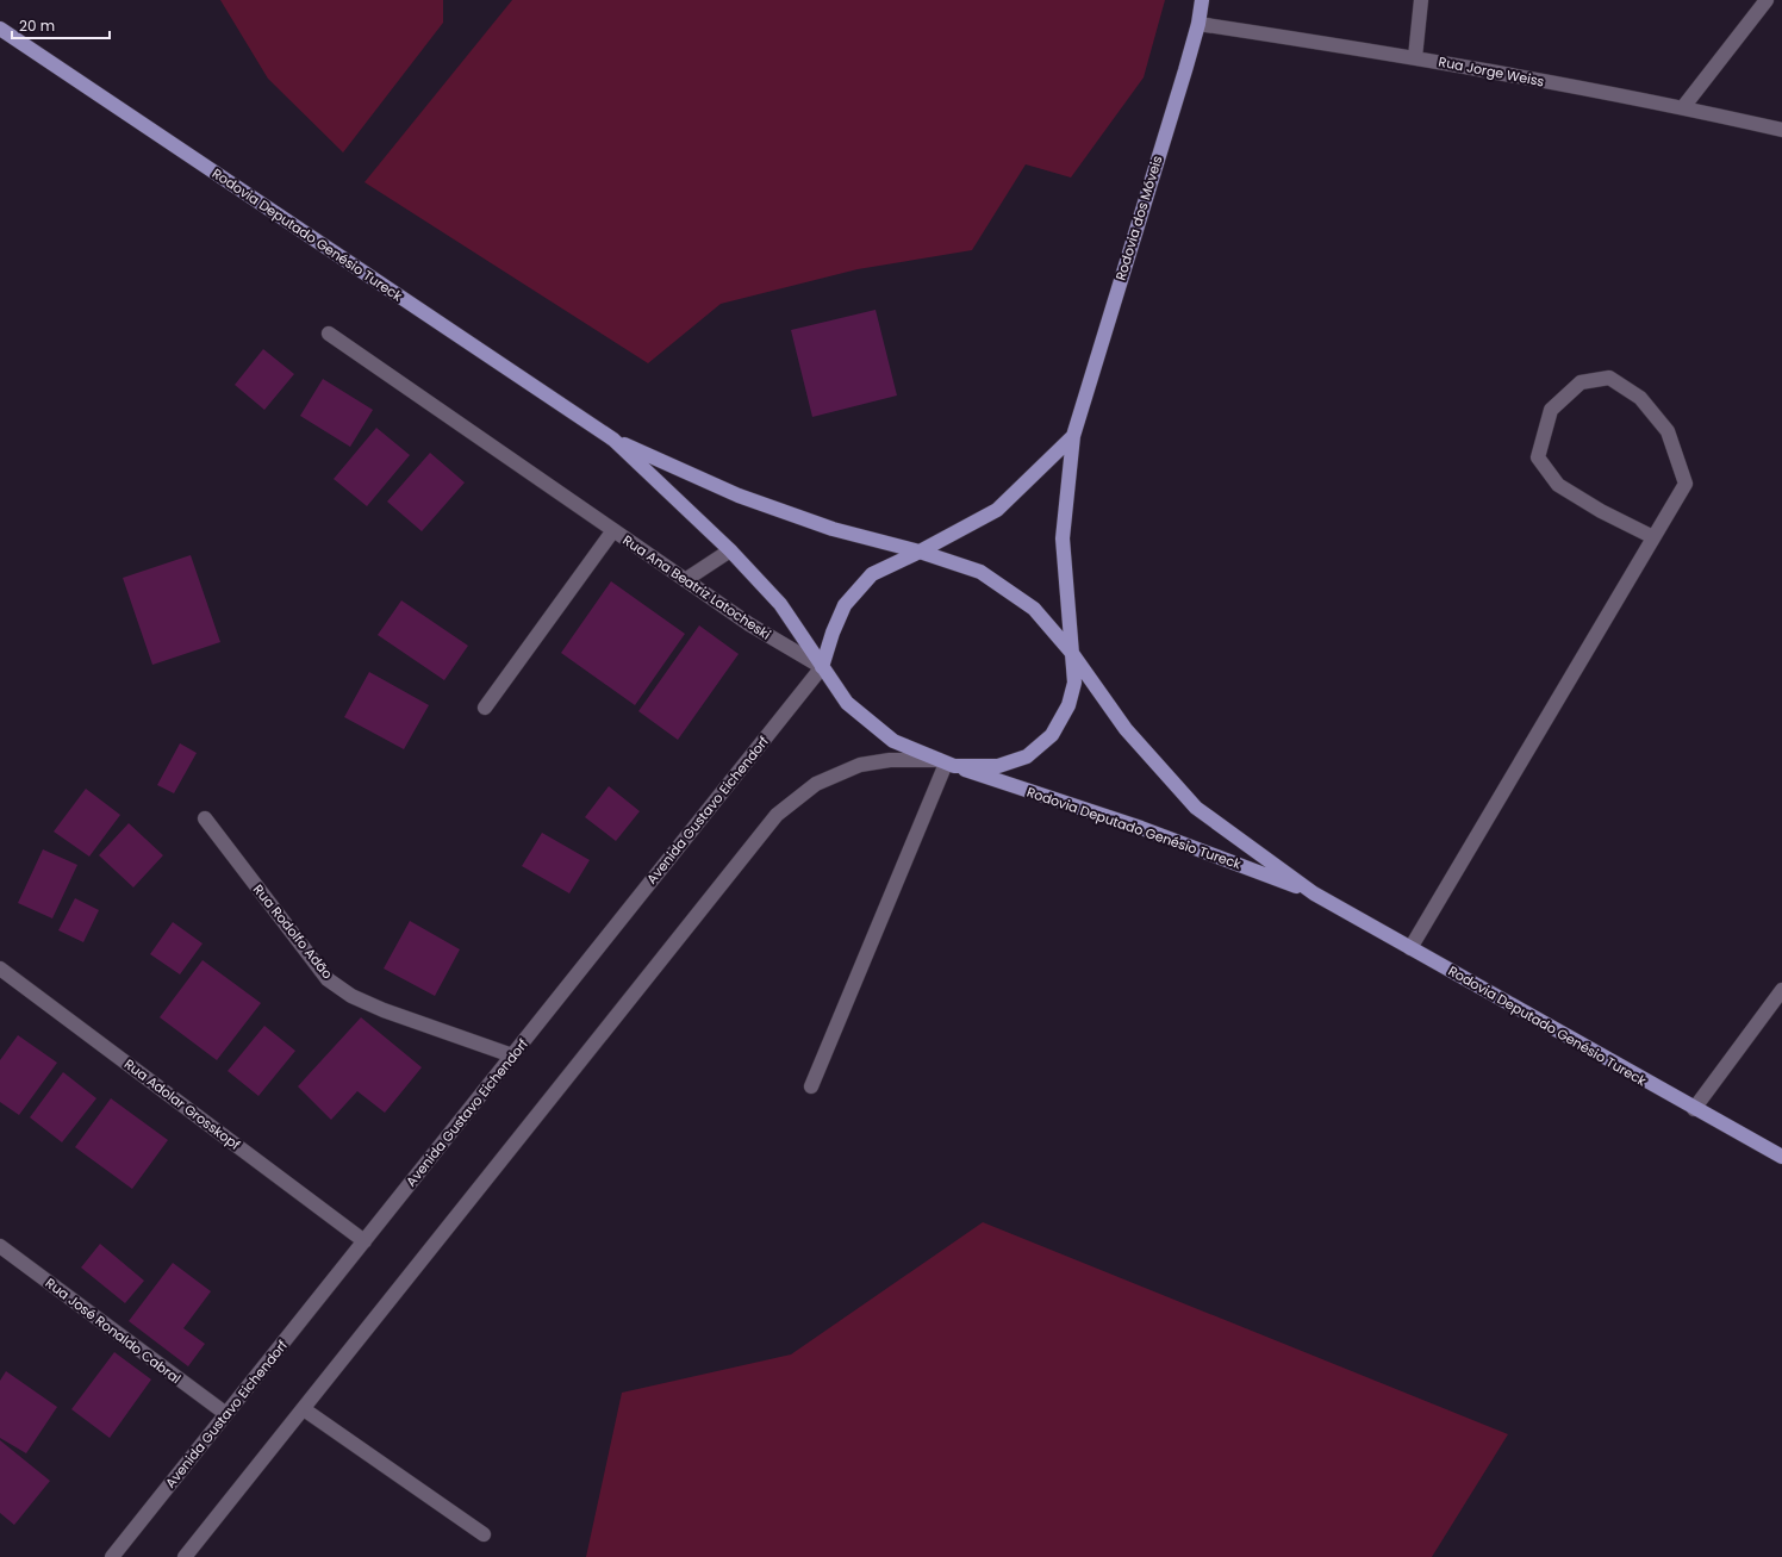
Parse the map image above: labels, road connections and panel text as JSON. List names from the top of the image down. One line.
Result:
{"streets":{"main road":["Rodovia dos Móveis","Rodovia Deputado Genésio Tureck"],"street":["Rua Jorge Weiss","Rua Ana Beatriz Latocheski","Avenida Gustavo Eichendorf","Rua Rodolfo Adão","Rua Adolar Grosskopf","Rua José Ronaldo Cabral"]},"crossings":[["Rua Jorge Weiss","Rodovia dos Móveis"],["Rodovia dos Móveis","Rodovia Deputado Genésio Tureck"],["Rodovia dos Móveis","Rua Ana Beatriz Latocheski"],["Rodovia dos Móveis","Avenida Gustavo Eichendorf"],["Rodovia Deputado Genésio Tureck","Rua Ana Beatriz Latocheski"],["Rodovia Deputado Genésio Tureck","Avenida Gustavo Eichendorf"],["Rua Ana Beatriz Latocheski","Avenida Gustavo Eichendorf"],["Avenida Gustavo Eichendorf","Rua Rodolfo Adão"],["Avenida Gustavo Eichendorf","Rua Adolar Grosskopf"],["Avenida Gustavo Eichendorf","Rua José Ronaldo Cabral"]],"scale_bar":"20 m"}
